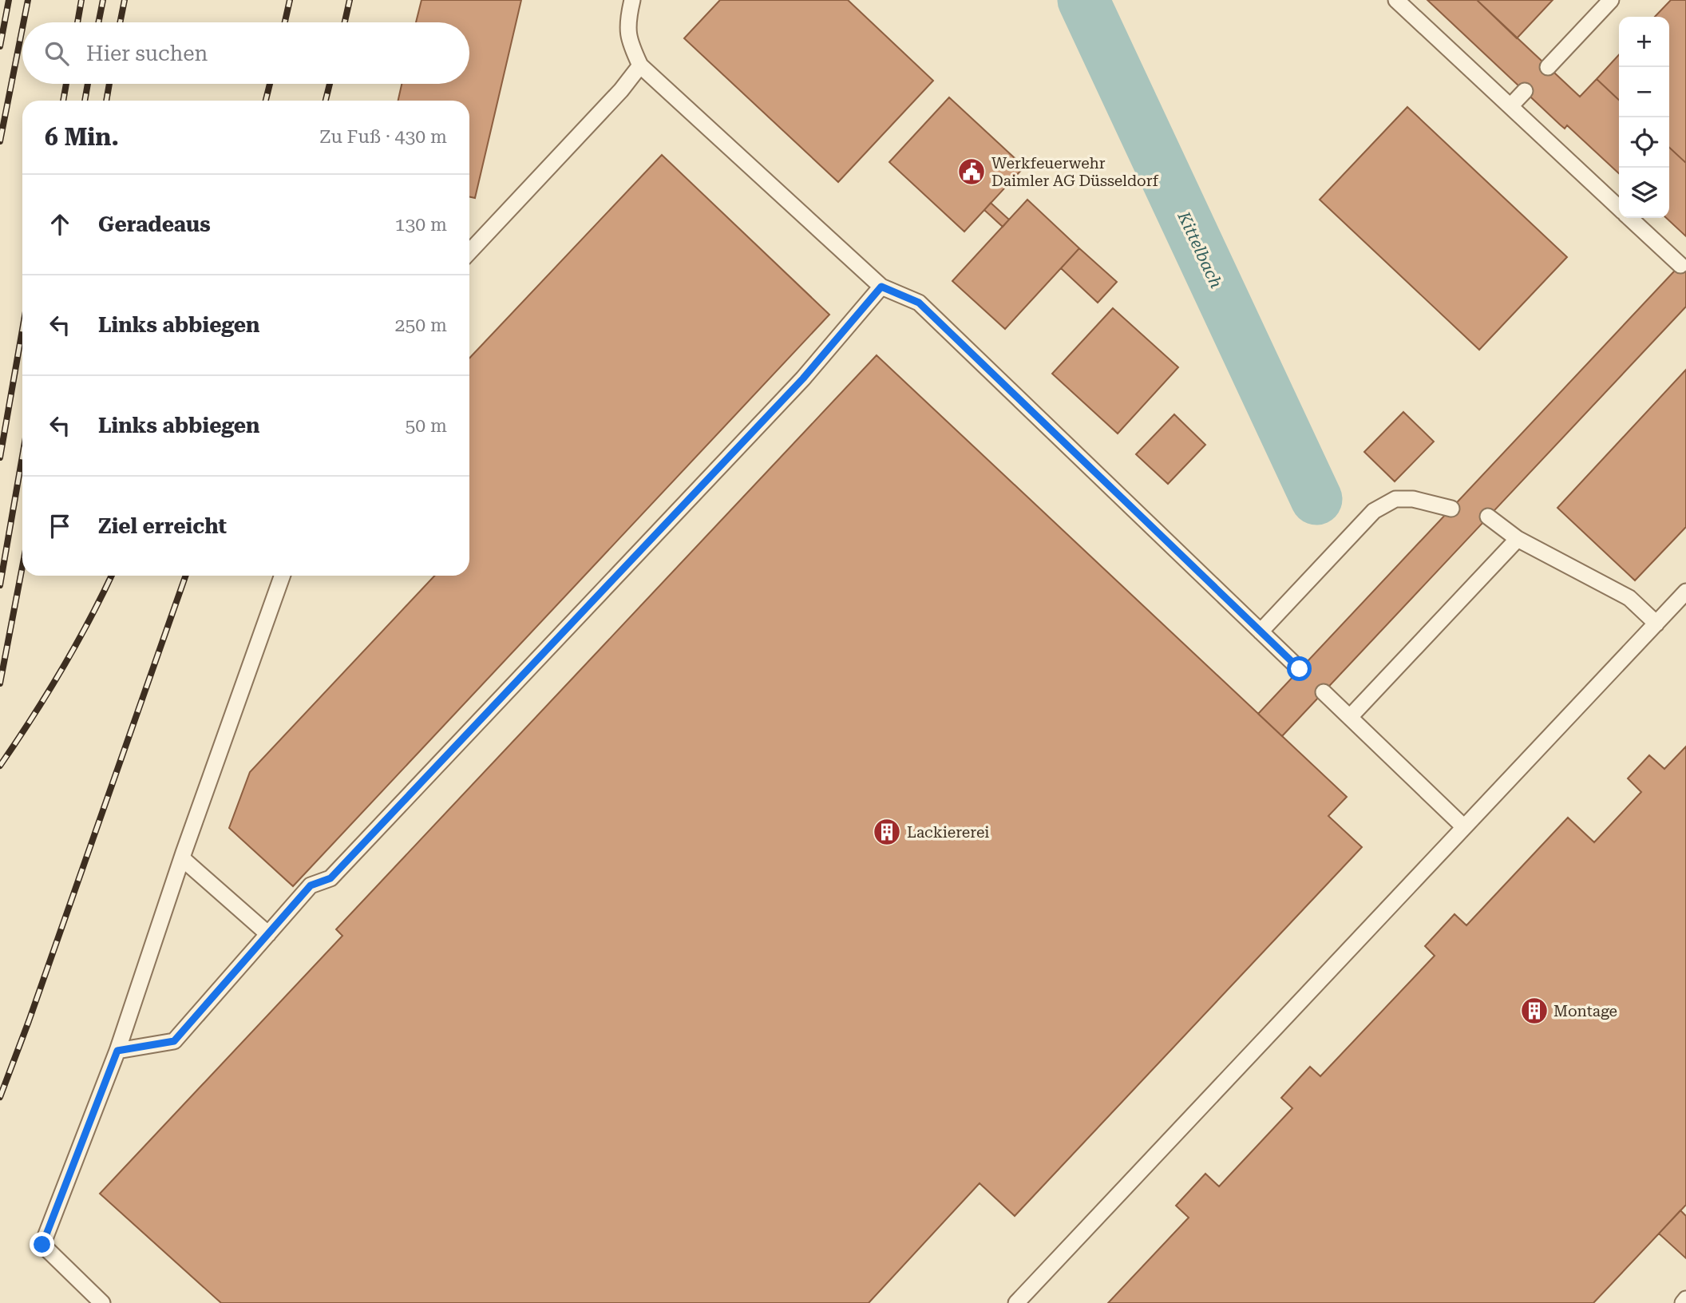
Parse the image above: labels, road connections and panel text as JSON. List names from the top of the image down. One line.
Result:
{"water":["Kittelbach"],"places":{"public building":["Werkfeuerwehr Daimler AG Düsseldorf"],"building":["Lackiererei","Montage"]},"page":{"map_buttons":["+","−"],"search":"Hier suchen","heading":["6 Min.","Zu Fuß · 430 m"],"list":[["Geradeaus","130 m"],["Links abbiegen","250 m"],["Links abbiegen","50 m"],"Ziel erreicht"]}}
